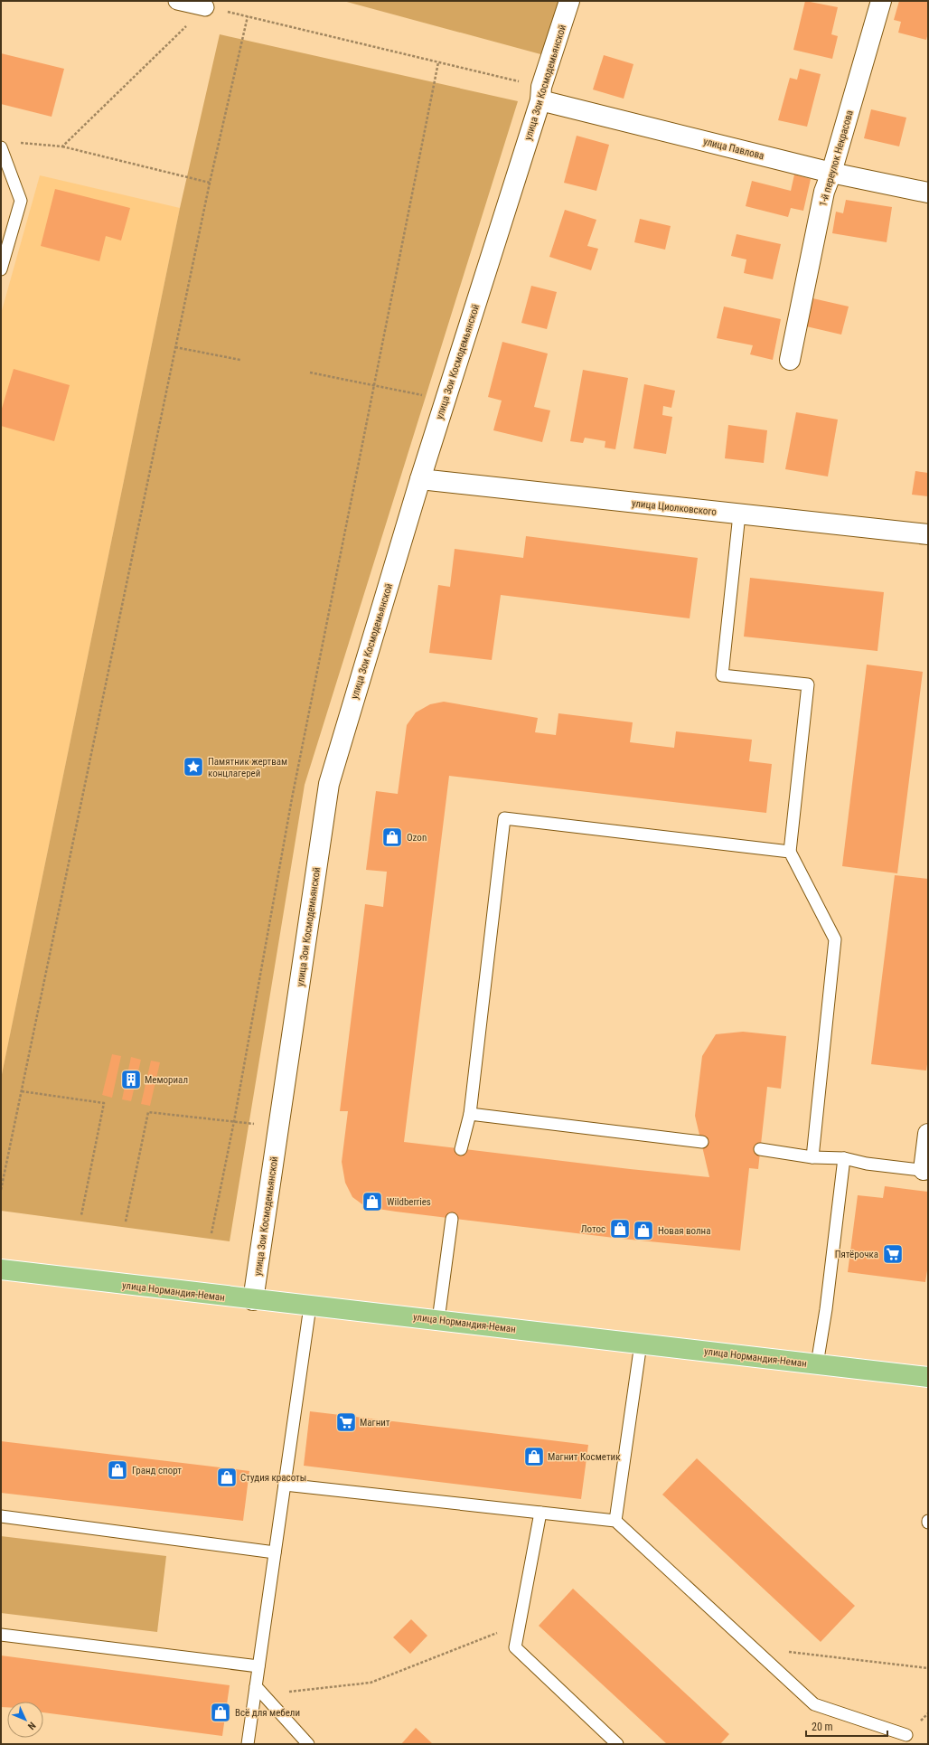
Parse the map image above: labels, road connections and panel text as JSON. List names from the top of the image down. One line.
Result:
{"streets":{"main road":["улица Нормандия-Неман"],"street":["улица Зои Космодемьянской","улица Павлова","1-й переулок Некрасова","улица Циолковского"]},"crossings":[["улица Зои Космодемьянской","улица Павлова"],["улица Зои Космодемьянской","улица Циолковского"],["улица Зои Космодемьянской","улица Нормандия-Неман"],["улица Павлова","1-й переулок Некрасова"]],"places":{"place":["Памятник жертвам концлагерей"],"shop":["Ozon","Wildberries","Лотос","Новая волна","Магнит Косметик","Гранд спорт","Студия красоты","Всё для мебели"],"building":["Мемориал"],"supermarket":["Пятёрочка","Магнит"]},"scale_bar":"20 m","north":"bottom right"}
